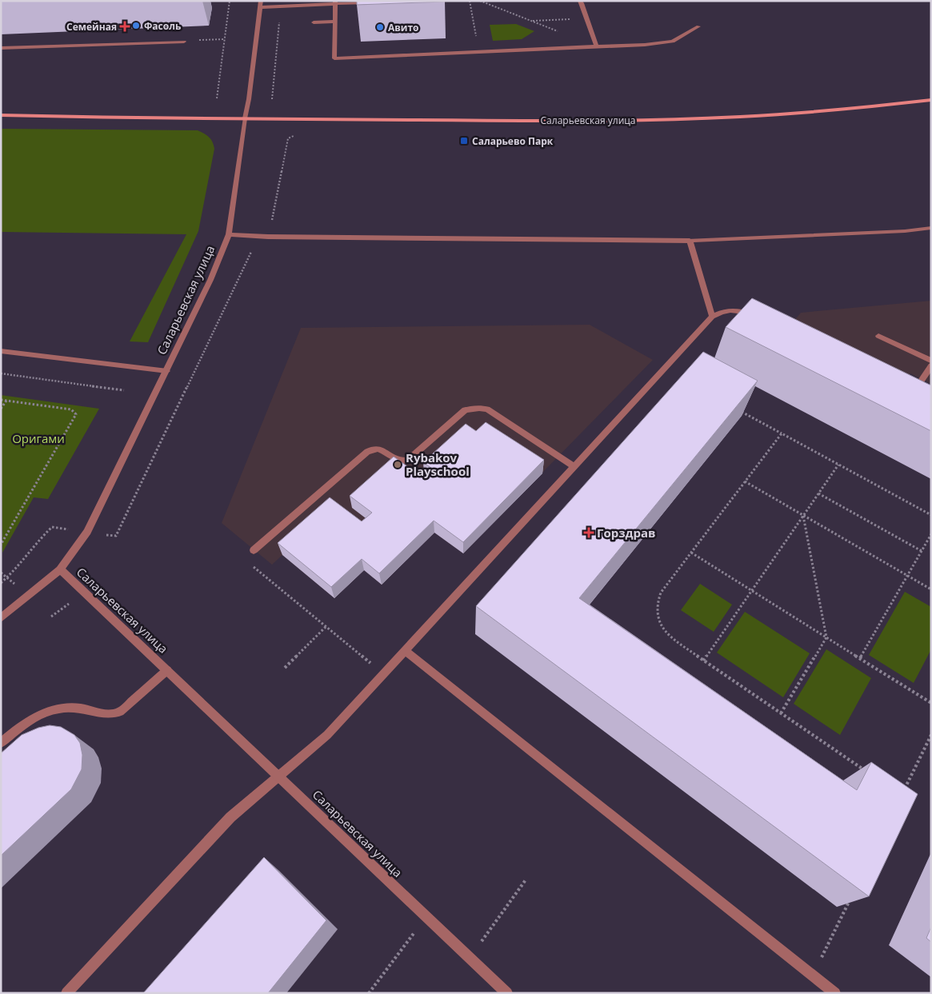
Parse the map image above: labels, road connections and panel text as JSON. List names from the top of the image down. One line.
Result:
{"streets":{"street":["Саларьевская улица"]},"parks":["Оригами"],"places":{"other":["Фасоль","Авито","Rybakov Playschool"],"health":["Семейная","Горздрав"],"transit":["Саларьево Парк"]}}
